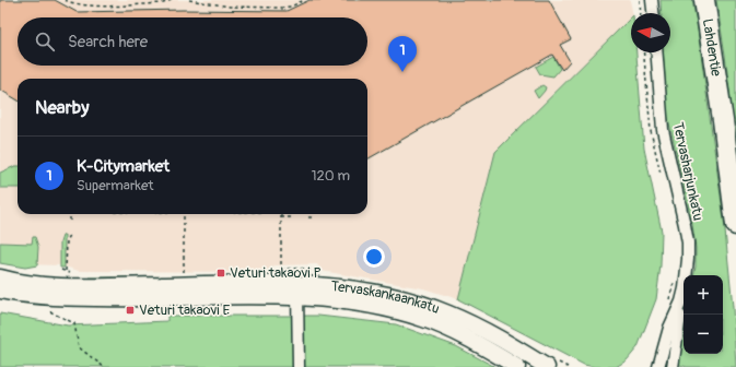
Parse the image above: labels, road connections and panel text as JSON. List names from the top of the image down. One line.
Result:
{"streets":{"highway":["Lahdentie"],"street":["Tervasharjunkatu","Tervaskankaankatu"]},"places":{"transit":["Veturi takaovi P","Veturi takaovi E"]},"north":"left","page":{"search":"Search here","pins":"1","heading":"Nearby","list":[{"mark":"1","name":"K-Citymarket","note":"Supermarket","value":"120 m"}],"map_buttons":["+","−"]}}
